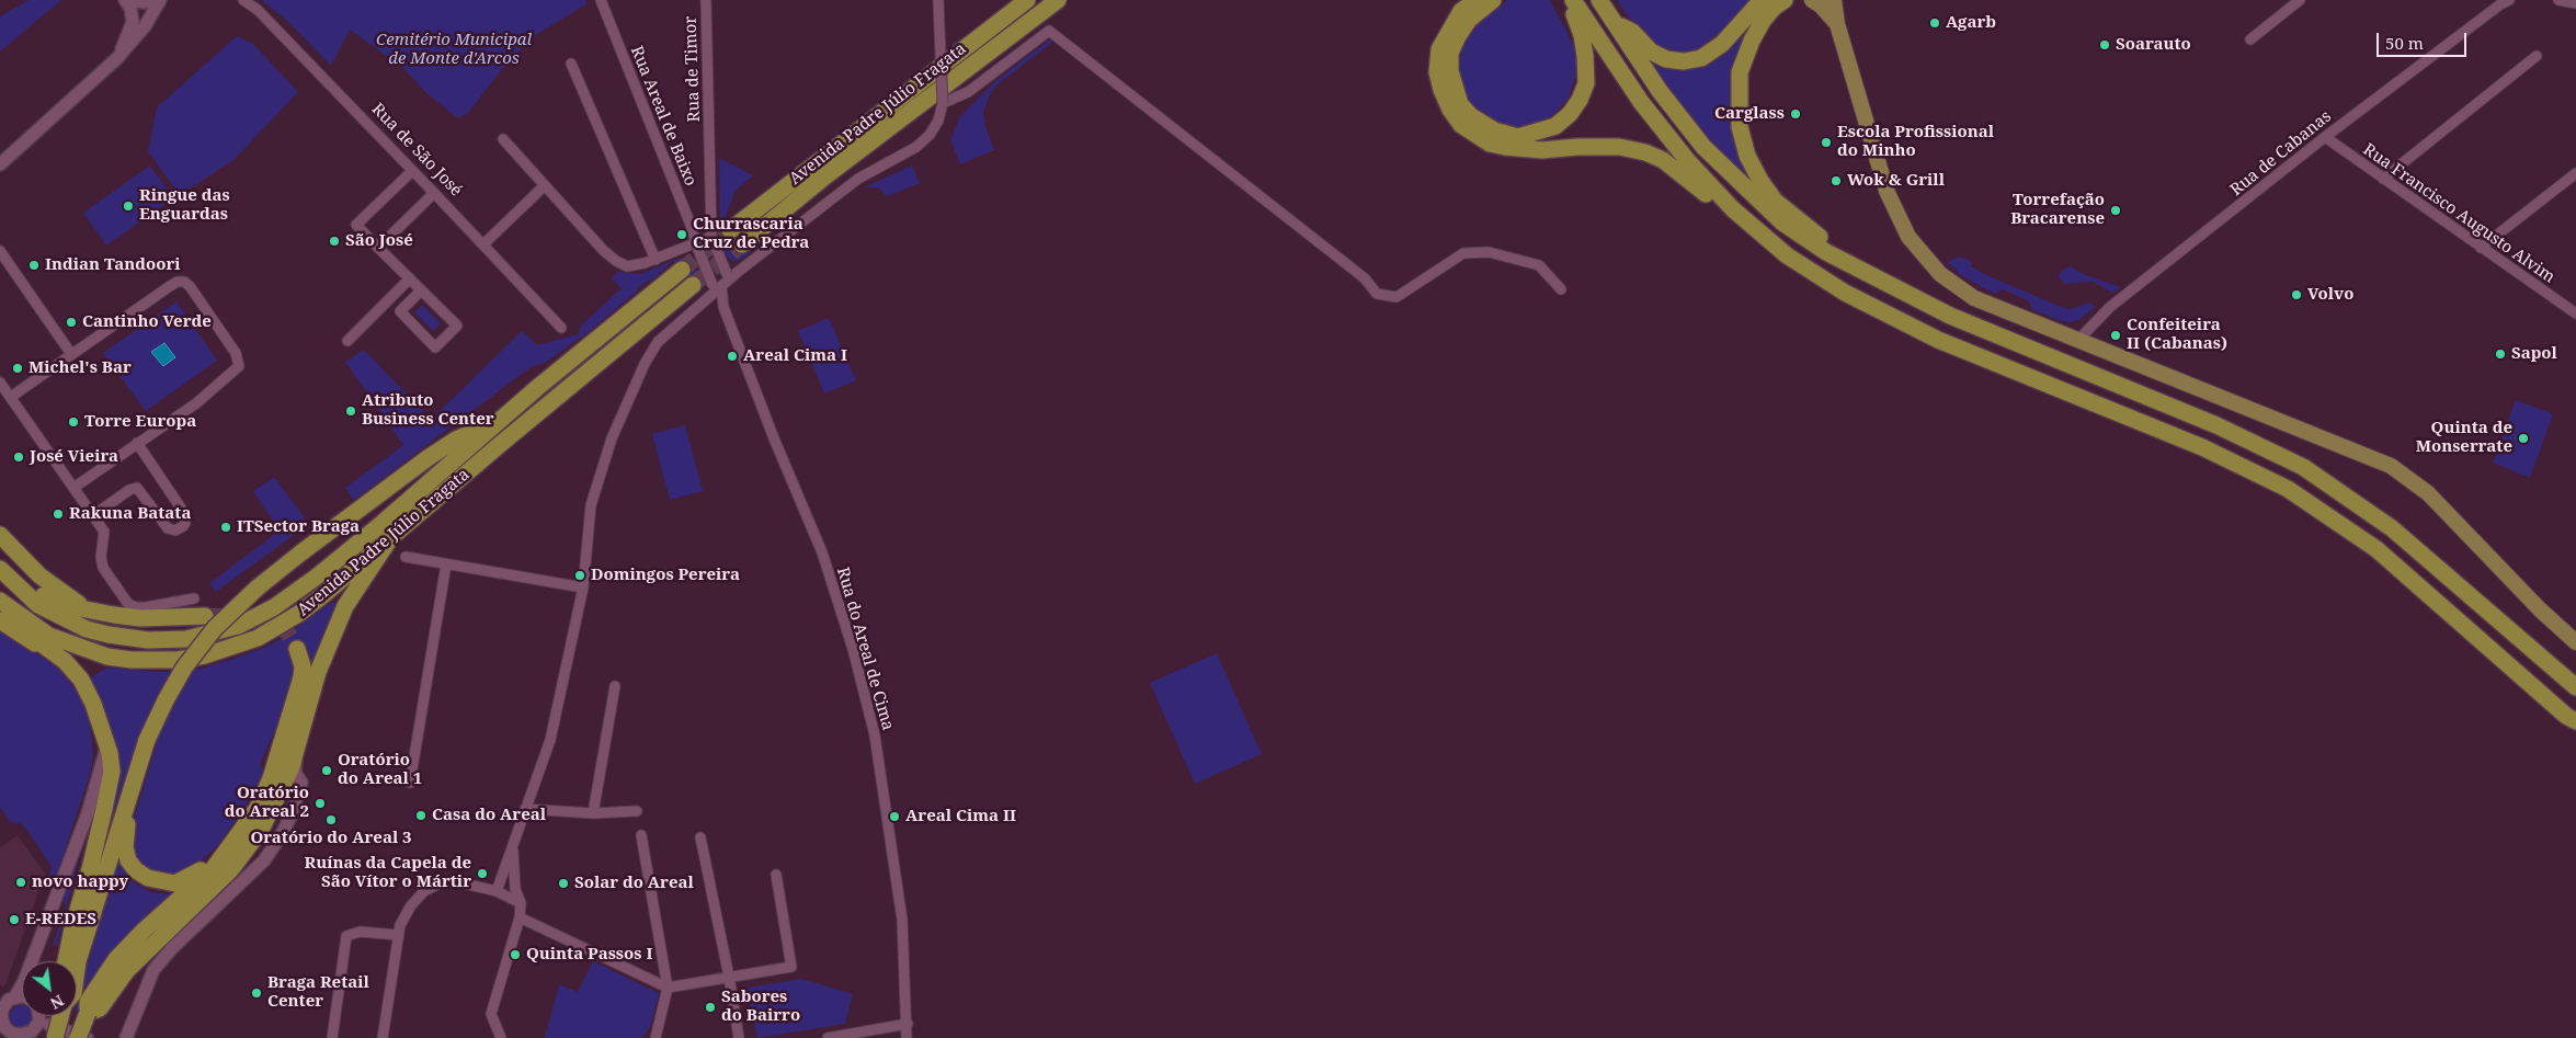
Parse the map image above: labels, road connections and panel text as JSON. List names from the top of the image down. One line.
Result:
{"streets":{"highway":["Avenida Padre Júlio Fragata"],"street":["Rua de Timor","Rua Areal de Baixo","Rua de São José","Rua de Cabanas","Rua Francisco Augusto Alvim","Rua do Areal de Cima"]},"crossings":[["Rua Areal de Baixo","Rua do Areal de Cima"],["Rua de Cabanas","Rua Francisco Augusto Alvim"]],"parks":["Cemitério Municipal de Monte d'Arcos"],"places":["Agarb","Soarauto","Carglass","Escola Profissional do Minho","Wok & Grill","Ringue das Enguardas","Torrefação Bracarense","Churrascaria Cruz de Pedra","São José","Indian Tandoori","Volvo","Cantinho Verde","Confeiteira II (Cabanas)","Sapol","Areal Cima I","Michel's Bar","Atributo Business Center","Torre Europa","Quinta de Monserrate","José Vieira","Rakuna Batata","ITSector Braga","Domingos Pereira","Oratório do Areal 1","Oratório do Areal 2","Casa do Areal","Areal Cima II","Oratório do Areal 3","Ruínas da Capela de São Vítor o Mártir","novo happy","Solar do Areal","E-REDES","Quinta Passos I","Braga Retail Center","Sabores do Bairro"],"scale_bar":"50 m","north":"bottom right"}
